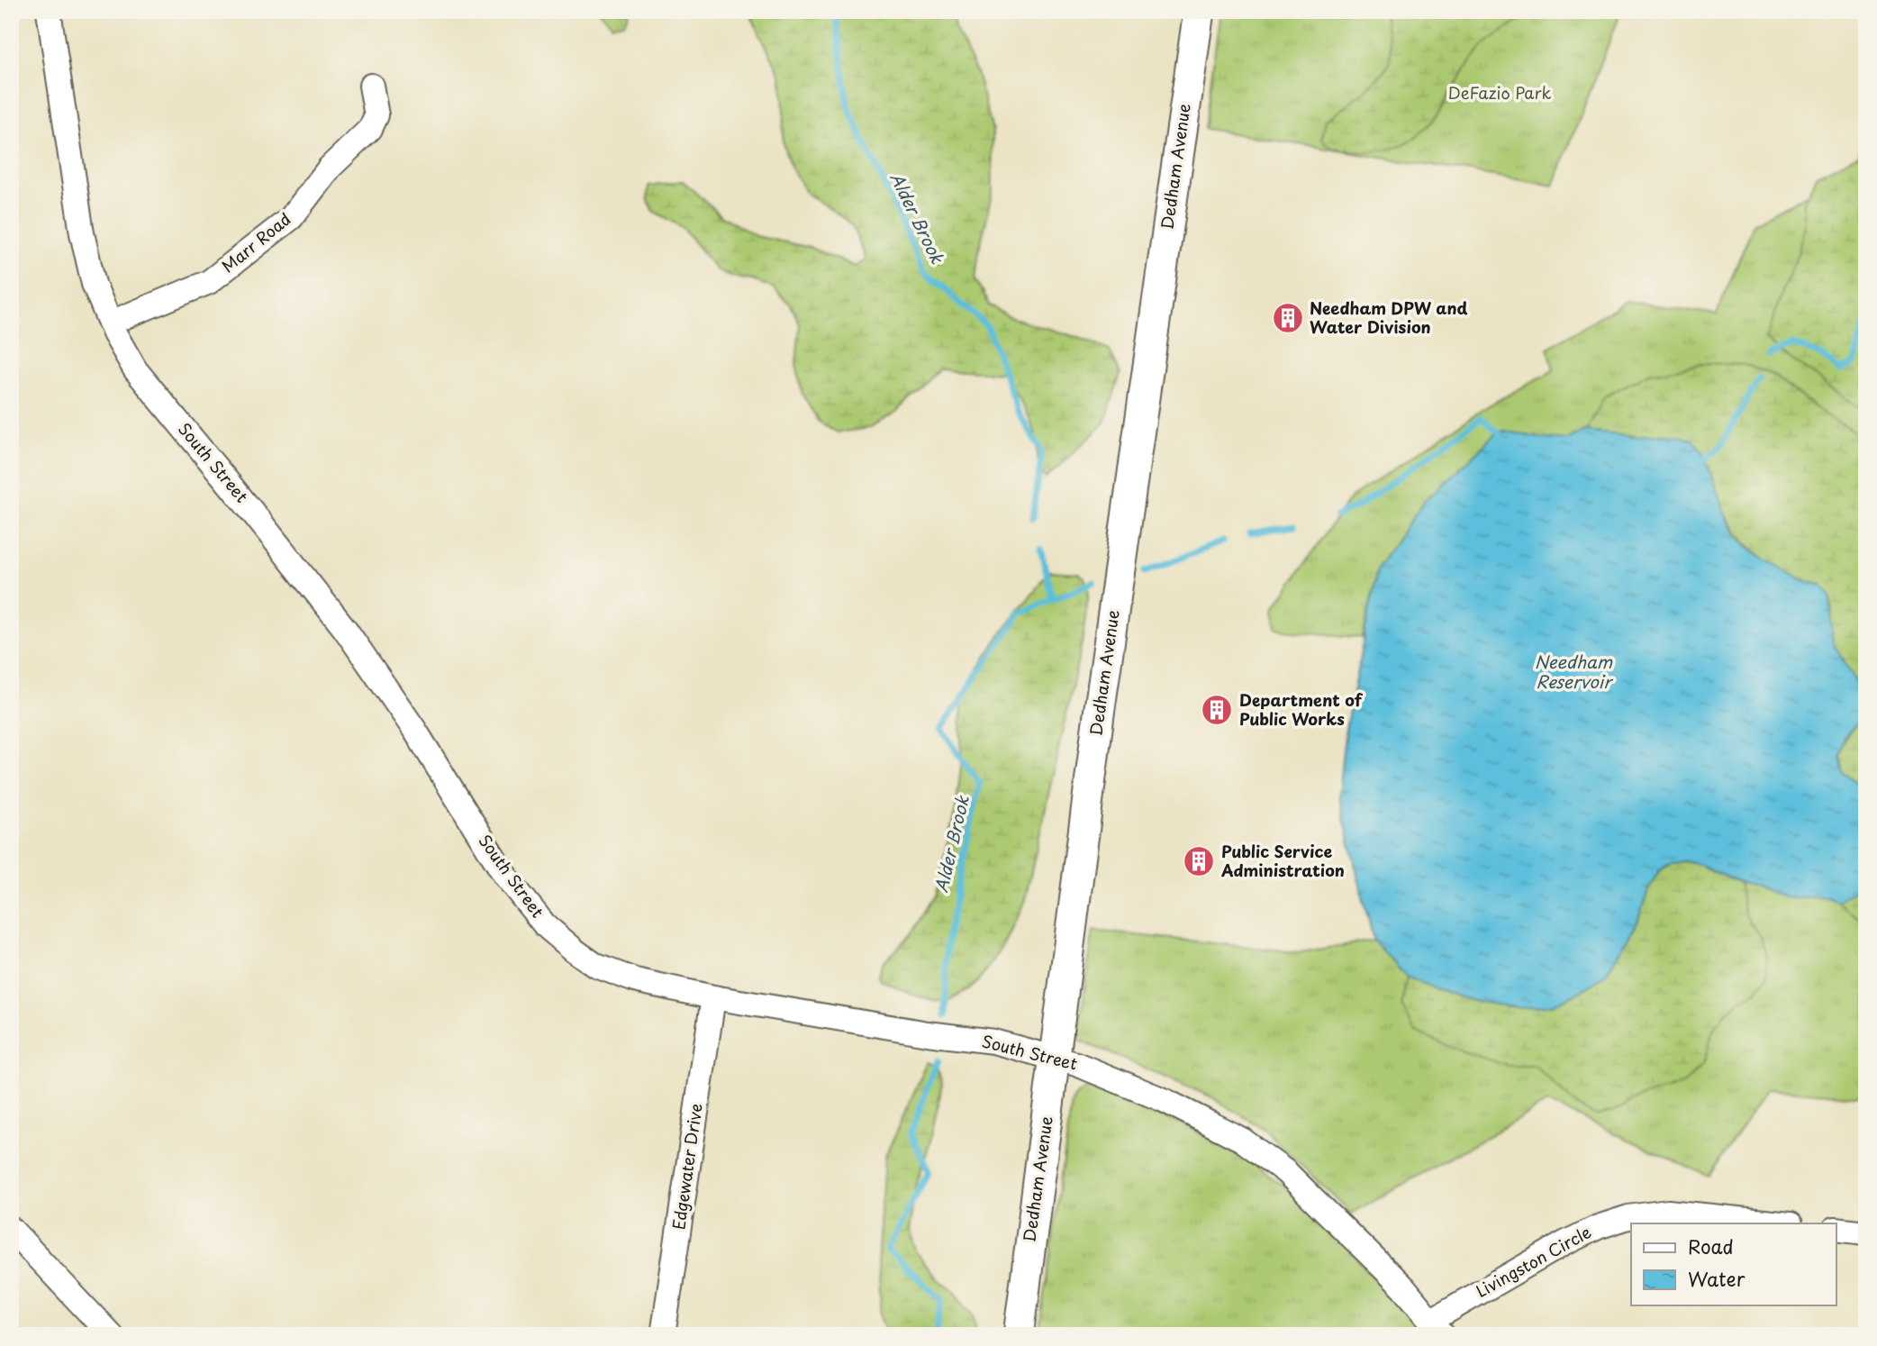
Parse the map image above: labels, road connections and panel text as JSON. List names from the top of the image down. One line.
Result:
{"streets":{"main road":["Dedham Avenue"],"street":["Marr Road","South Street","Edgewater Drive","Livingston Circle"]},"crossings":[["Dedham Avenue","South Street"],["Marr Road","South Street"],["South Street","Edgewater Drive"],["South Street","Livingston Circle"]],"water":["Alder Brook","Needham Reservoir"],"parks":["DeFazio Park"],"places":{"building":["Needham DPW and Water Division","Department of Public Works","Public Service Administration"]},"legend":["Road","Water"]}
